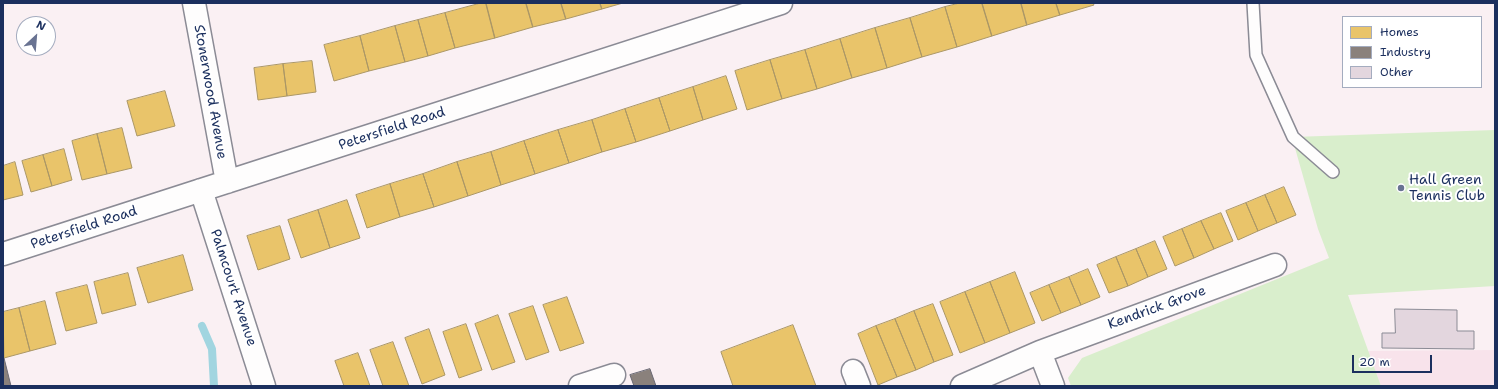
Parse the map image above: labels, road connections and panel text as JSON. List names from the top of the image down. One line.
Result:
{"streets":{"street":["Stonerwood Avenue","Petersfield Road","Palmcourt Avenue","Kendrick Grove"]},"crossings":[["Stonerwood Avenue","Petersfield Road"],["Petersfield Road","Palmcourt Avenue"]],"places":["Hall Green Tennis Club"],"legend":["Homes","Industry","Other"],"scale_bar":"20 m","north":"top right"}
